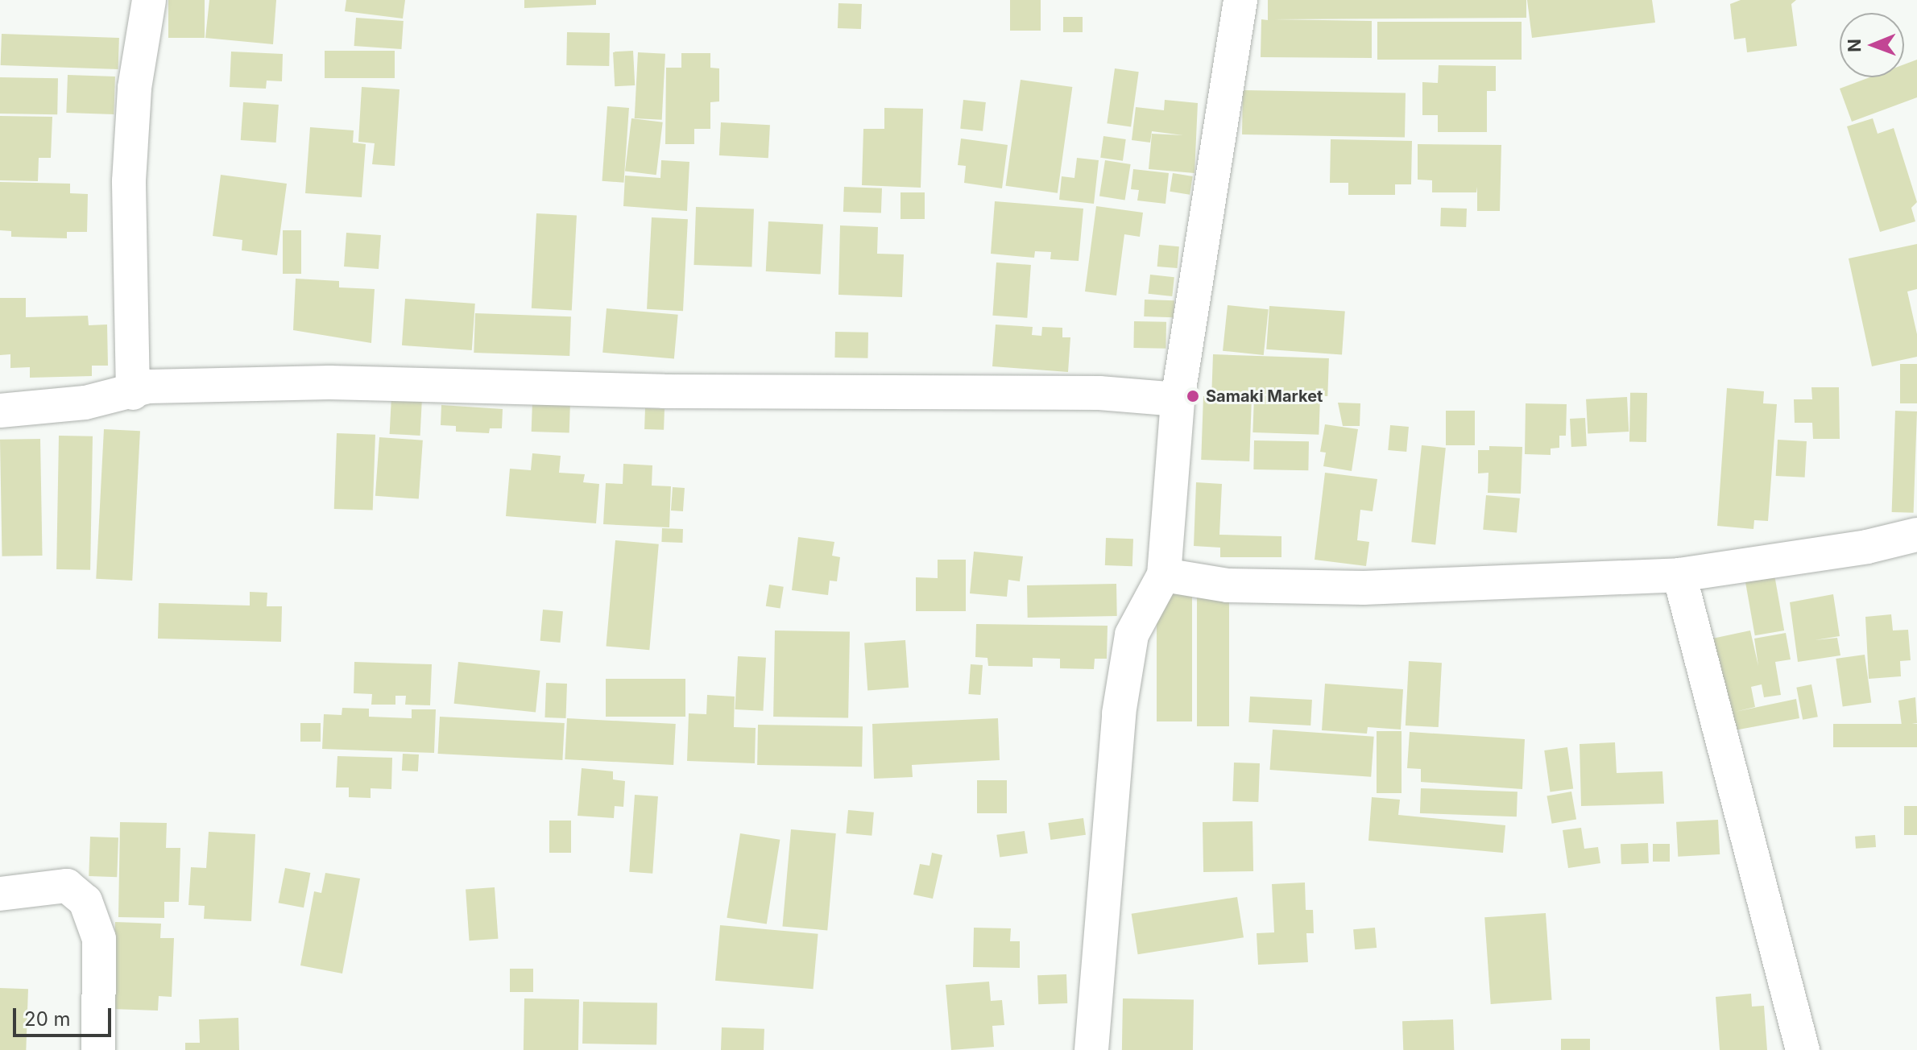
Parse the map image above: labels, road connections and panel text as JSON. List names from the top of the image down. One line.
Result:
{"places":["Samaki Market"],"scale_bar":"20 m","north":"left"}
